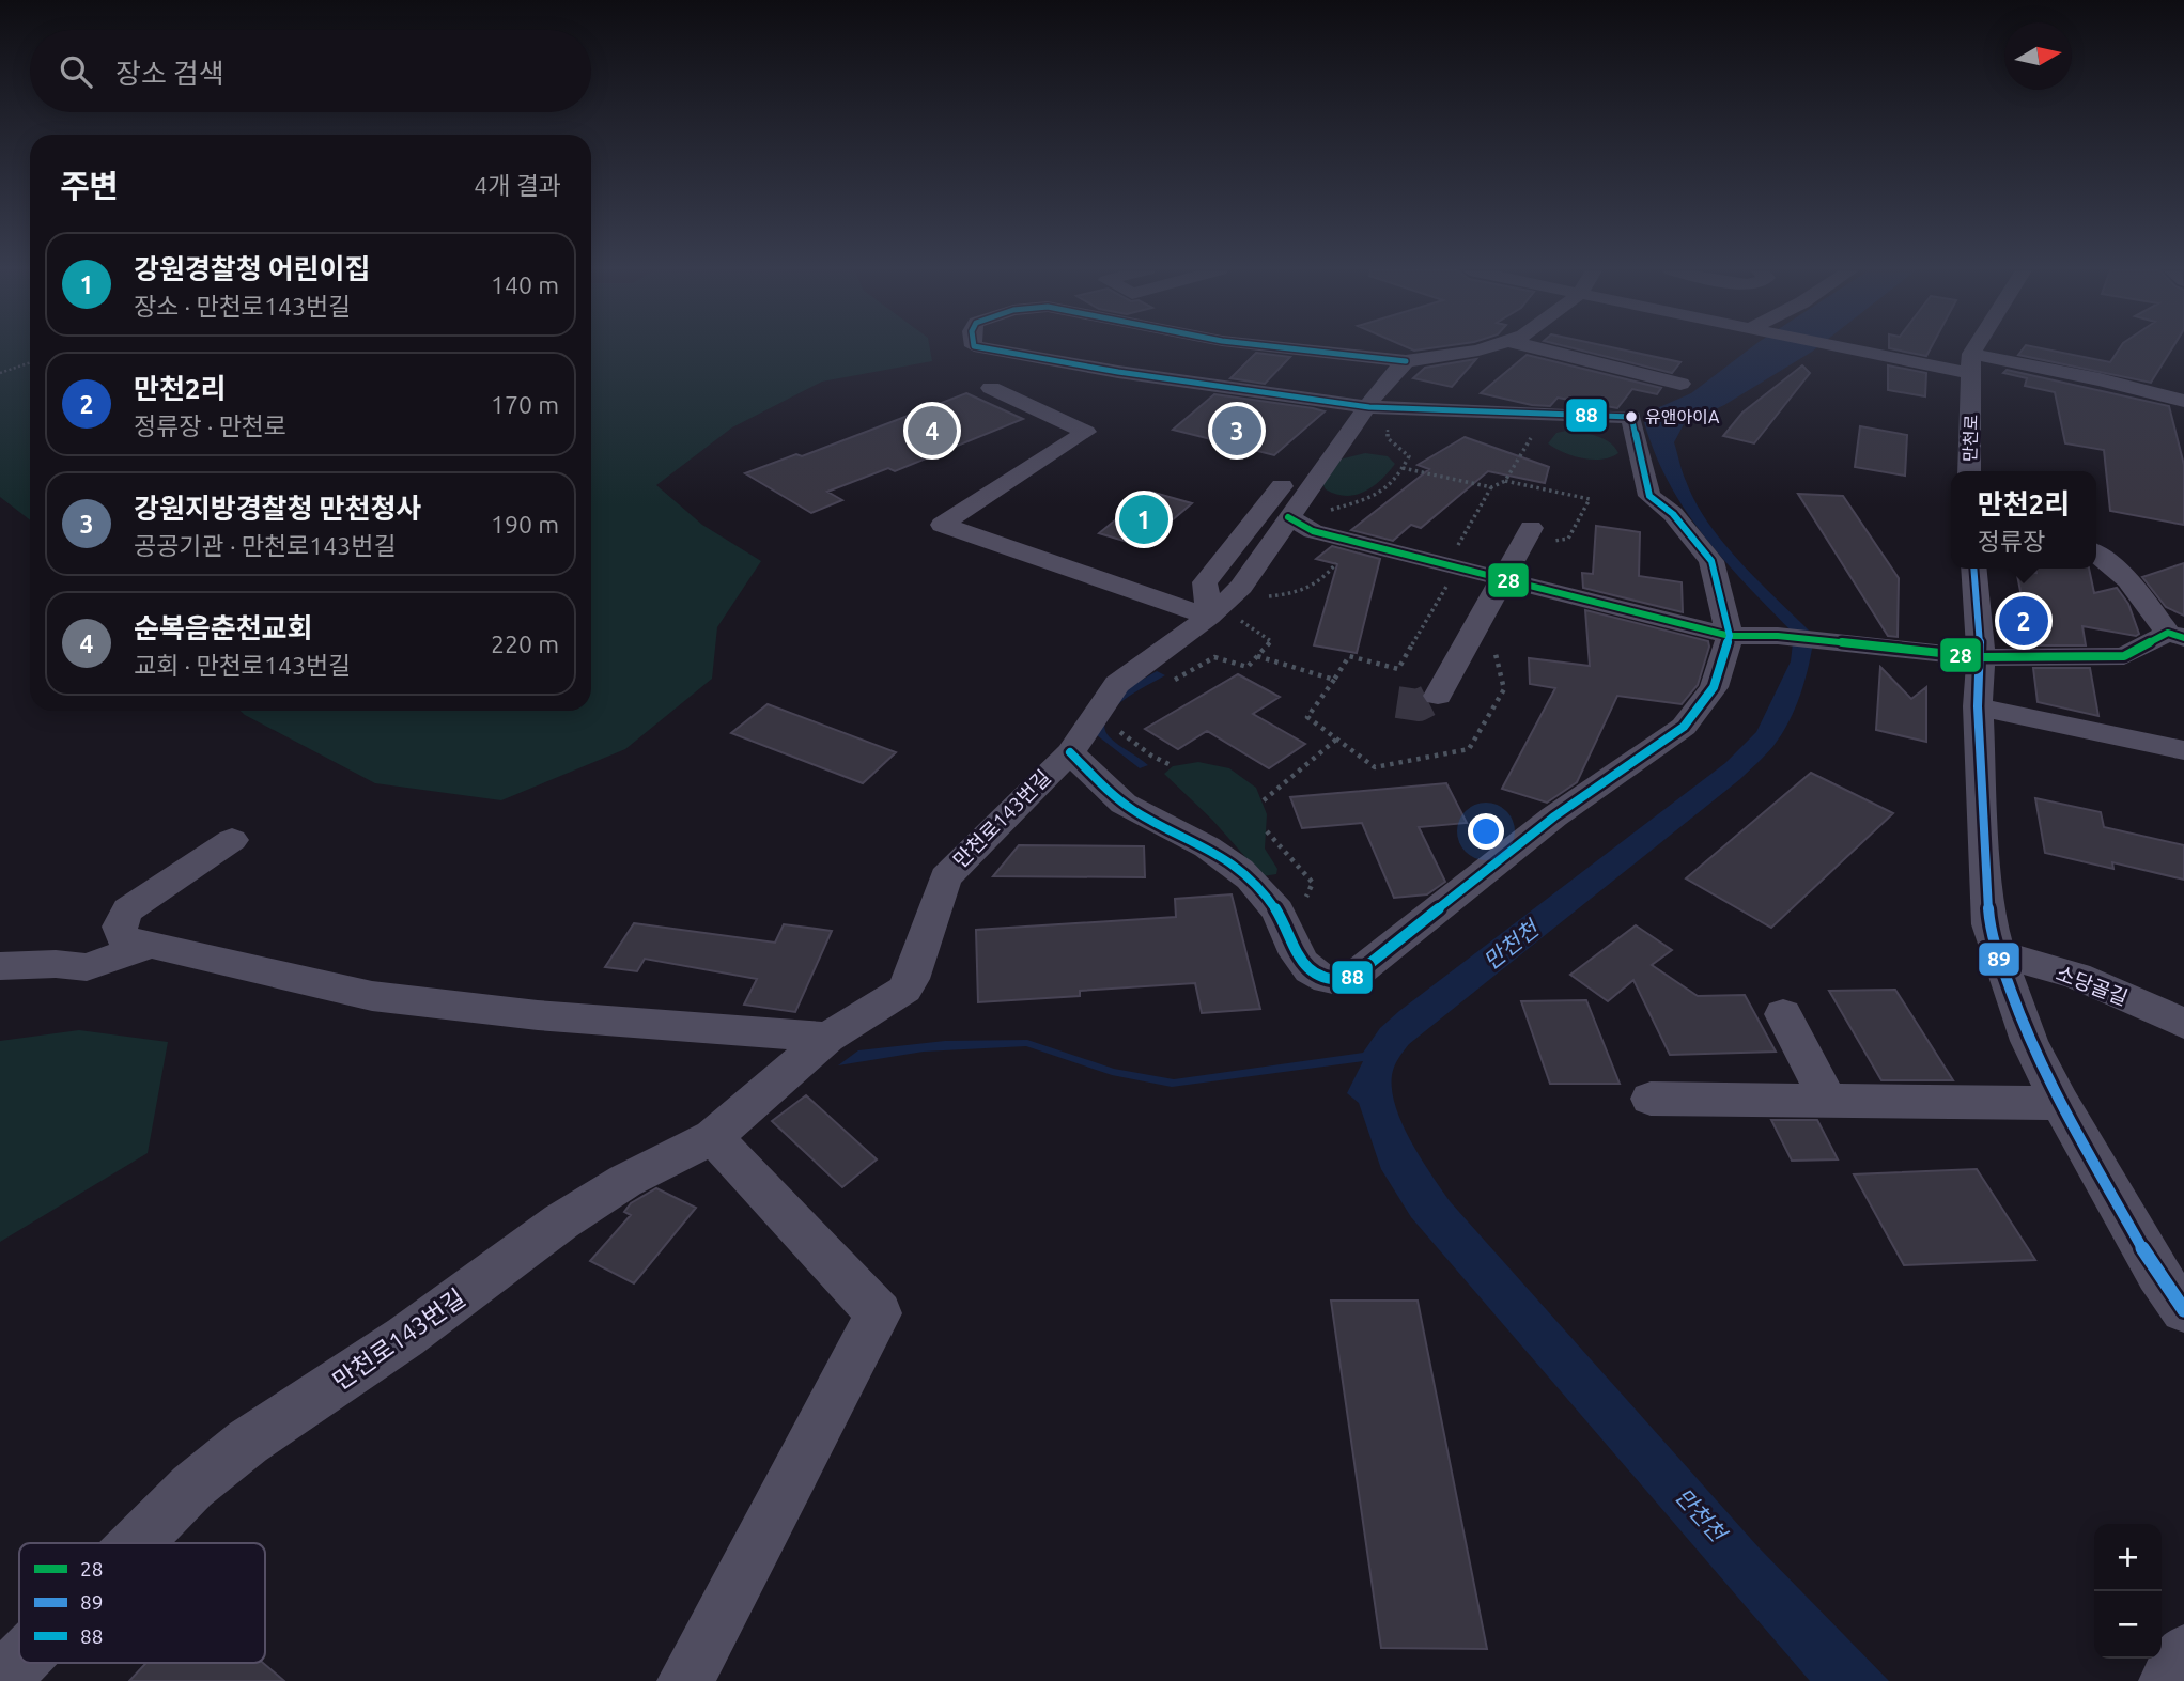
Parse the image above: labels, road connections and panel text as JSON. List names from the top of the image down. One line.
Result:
{"streets":{"street":["만천로","만천로143번길","소당골길"]},"water":["만천천"],"places":["유앤아이A"],"lines":["transit line 88","transit line 28","transit line 89"],"legend":["28","89","88"],"north":"right","page":{"search":"장소 검색","heading":["주변","4개 결과"],"list":[{"mark":"1","name":"강원경찰청 어린이집","note":"장소 · 만천로143번길","value":"140 m"},{"mark":"2","name":"만천2리","note":"정류장 · 만천로","value":"170 m"},{"mark":"3","name":"강원지방경찰청 만천청사","note":"공공기관 · 만천로143번길","value":"190 m"},{"mark":"4","name":"순복음춘천교회","note":"교회 · 만천로143번길","value":"220 m"}],"pins":["3","4","1","2"],"popup":["만천2리","정류장"],"map_buttons":["+","−"]}}
